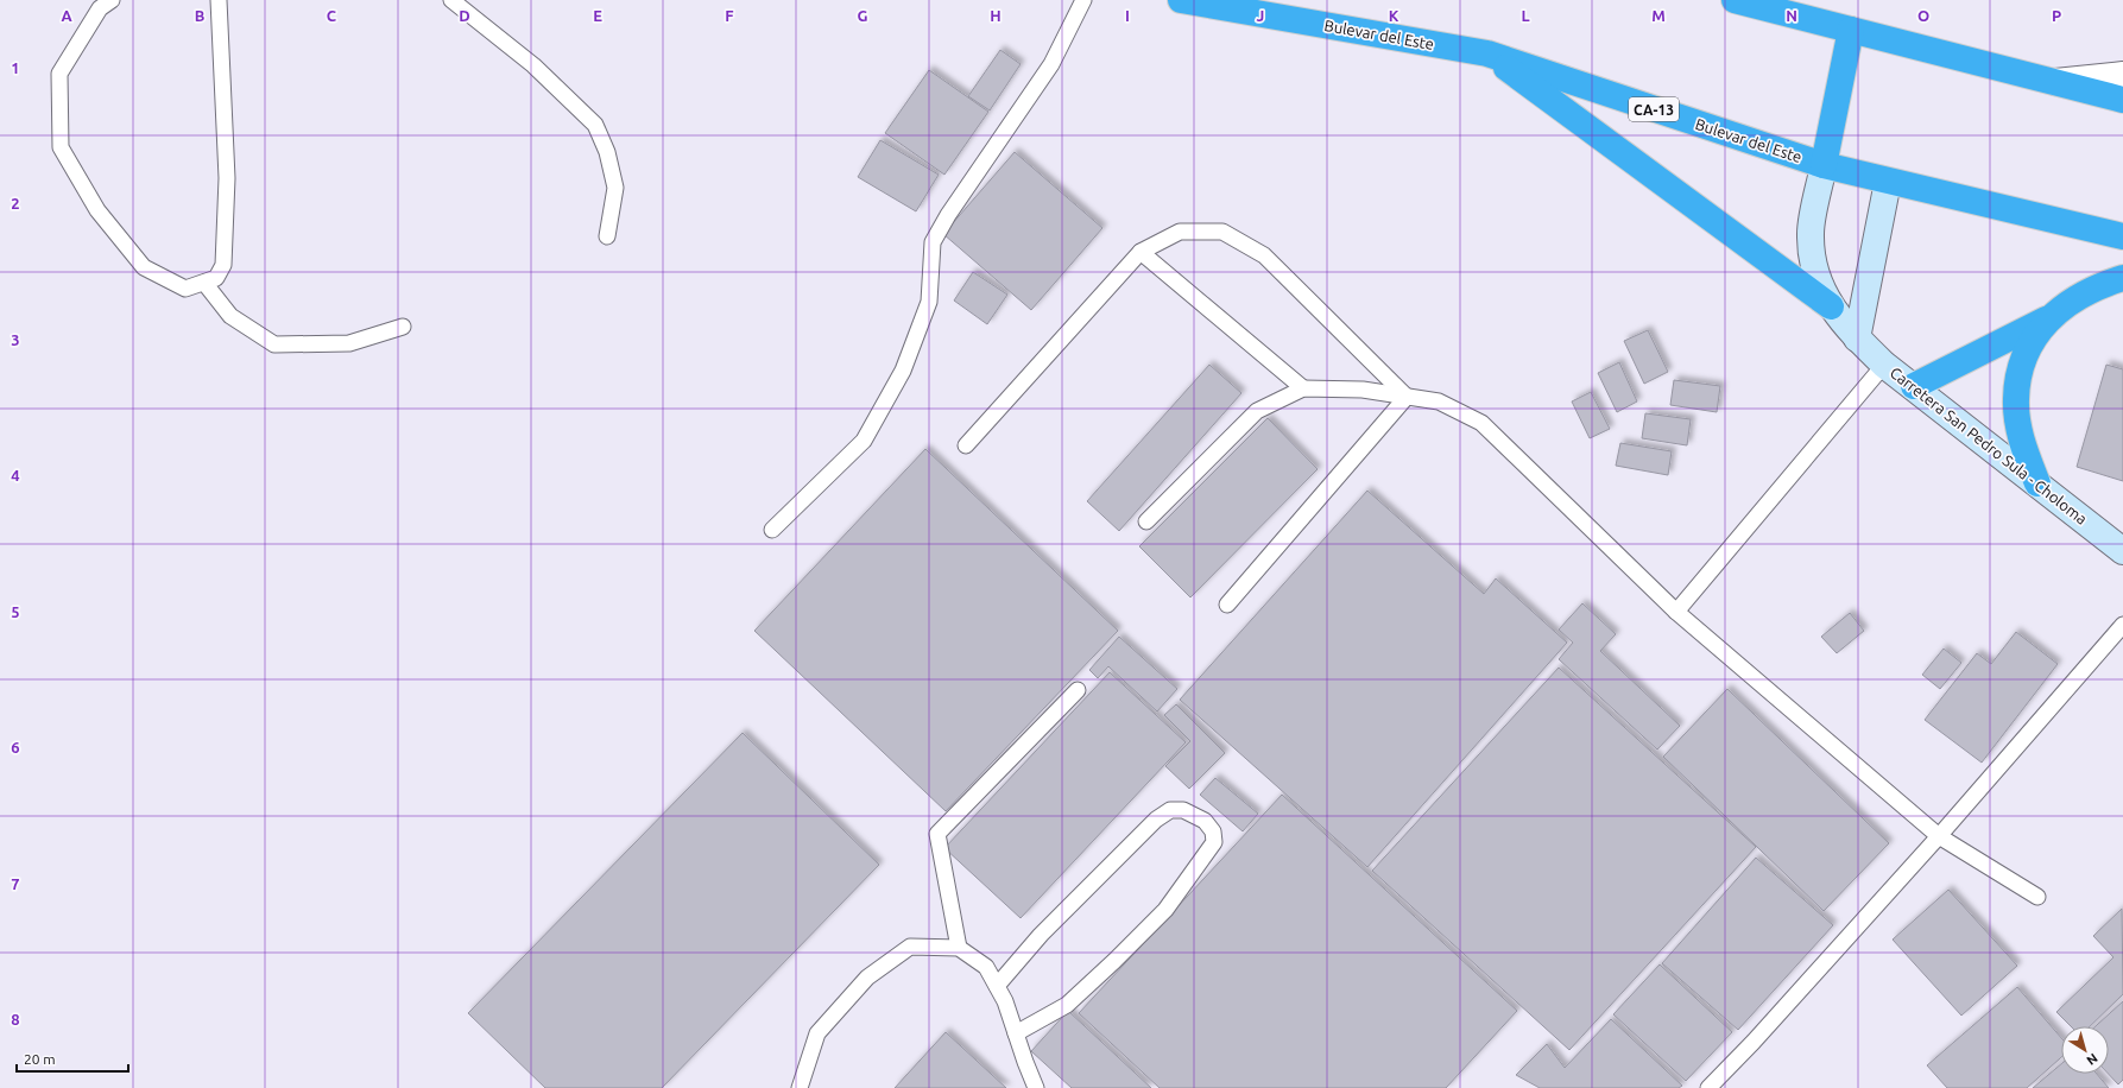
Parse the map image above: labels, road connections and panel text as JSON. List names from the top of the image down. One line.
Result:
{"streets":{"highway":["Bulevar del Este","CA-13"],"main road":["Carretera San Pedro Sula - Choloma"]},"crossings":[["Bulevar del Este","Carretera San Pedro Sula - Choloma"]],"scale_bar":"20 m","north":"bottom right","grid":{"columns":["A","B","C","D","E","F","G","H","I","J","K","L","M","N","O","P"],"rows":["1","2","3","4","5","6","7","8"]}}
